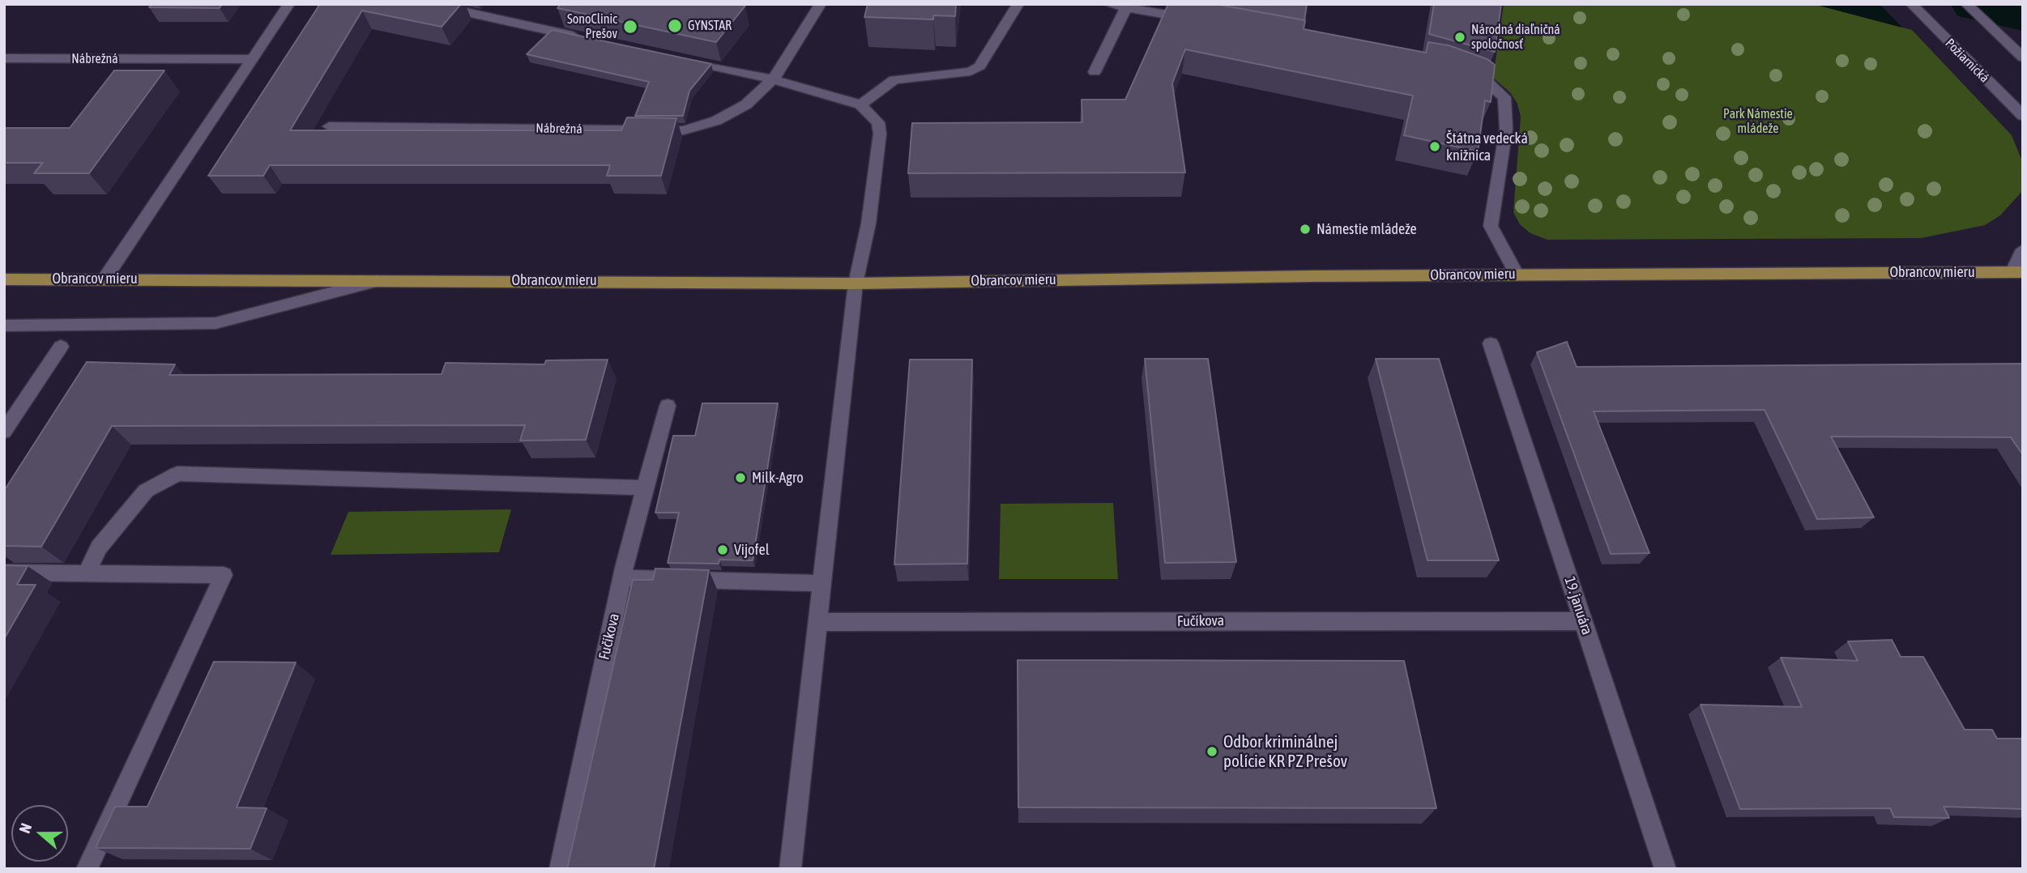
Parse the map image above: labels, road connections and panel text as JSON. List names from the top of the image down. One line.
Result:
{"streets":{"main road":["Obrancov mieru"],"street":["Nábrežná","Požiarnická","19. januára","Fučíkova"]},"crossings":[["19. januára","Fučíkova"]],"parks":["Park Námestie mládeže"],"places":["GYNSTAR","SonoClinic Prešov","Národná diaľničná spoločnosť","Štátna vedecká knižnica","Námestie mládeže","Milk-Agro","Vijofel","Odbor kriminálnej polície KR PZ Prešov"],"north":"left"}
